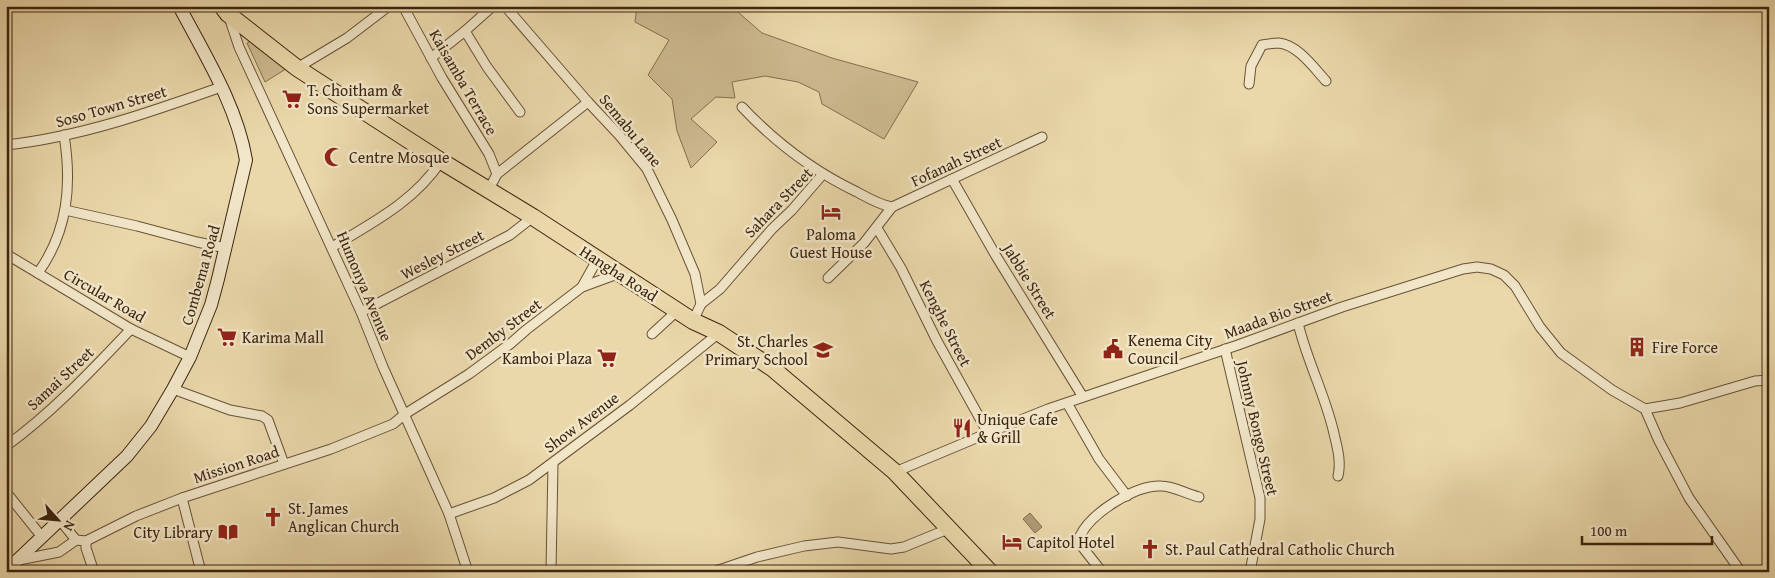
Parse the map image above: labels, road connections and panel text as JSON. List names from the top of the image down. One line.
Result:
{"streets":{"highway":["Hangha Road"],"street":["Kaisamba Terrace","Soso Town Street","Semabu Lane","Fofanah Street","Sahara Street","Wesley Street","Combema Road","Jabbie Street","Humonya Avenue","Circular Road","Maada Bio Street","Kenghe Street","Demby Street","Samai Street","Show Avenue","Johnny Bongo Street","Mission Road"]},"crossings":[["Soso Town Street","Combema Road"],["Semabu Lane","Sahara Street"],["Fofanah Street","Sahara Street"],["Fofanah Street","Jabbie Street"],["Fofanah Street","Kenghe Street"],["Wesley Street","Hangha Road"],["Wesley Street","Humonya Avenue"],["Hangha Road","Humonya Avenue"],["Hangha Road","Maada Bio Street"],["Hangha Road","Demby Street"],["Hangha Road","Show Avenue"],["Combema Road","Circular Road"],["Jabbie Street","Maada Bio Street"],["Humonya Avenue","Demby Street"],["Humonya Avenue","Show Avenue"],["Humonya Avenue","Mission Road"],["Circular Road","Samai Street"],["Maada Bio Street","Kenghe Street"],["Maada Bio Street","Johnny Bongo Street"],["Demby Street","Mission Road"]],"places":{"supermarket":["T. Choitham & Sons Supermarket","Karima Mall","Kamboi Plaza"],"mosque":["Centre Mosque"],"hotel":["Paloma Guest House","Capitol Hotel"],"building":["Fire Force"],"public building":["Kenema City Council"],"school or university":["St. Charles Primary School"],"restaurant":["Unique Cafe & Grill"],"church":["St. James Anglican Church","St. Paul Cathedral Catholic Church"],"library":["City Library"]},"scale_bar":"100 m","north":"bottom right"}
